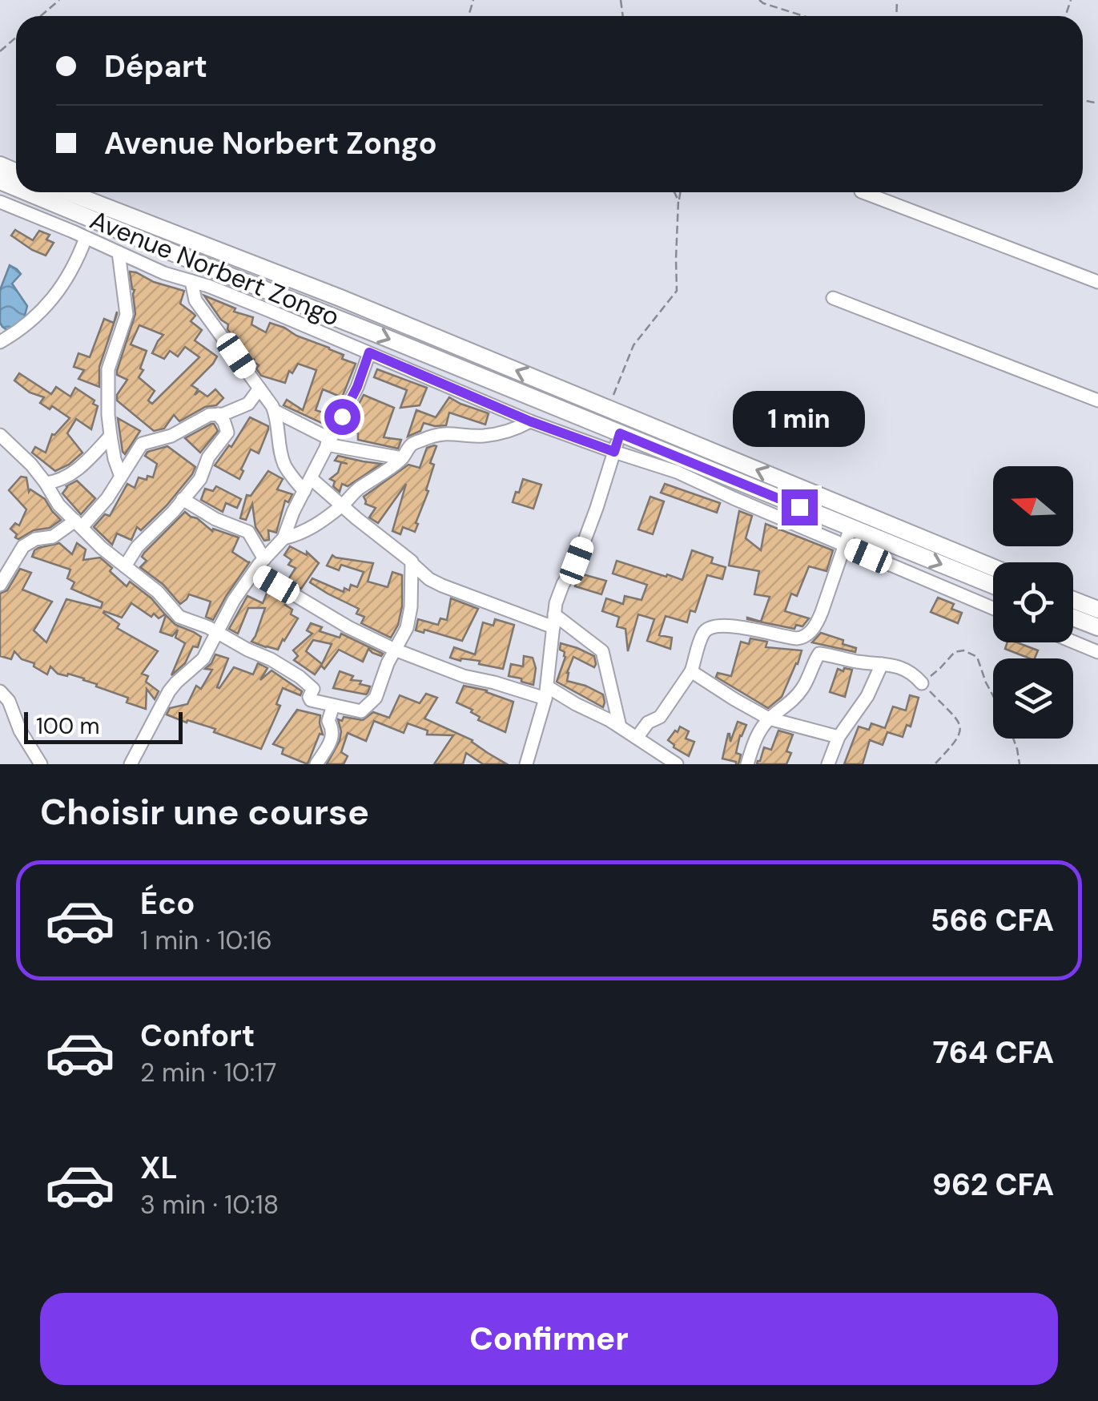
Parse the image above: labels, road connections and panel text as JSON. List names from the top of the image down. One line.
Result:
{"streets":{"main road":["Avenue Norbert Zongo"]},"scale_bar":"100 m","north":"left","page":{"banner":["Départ","Avenue Norbert Zongo"],"bubble":"1 min","scale":"100 m","heading":"Choisir une course","list":[{"name":"Éco","note":"1 min · 10:16","value":"566 CFA"},{"name":"Confort","note":"2 min · 10:17","value":"764 CFA"},{"name":"XL","note":"3 min · 10:18","value":"962 CFA"}],"buttons":"Confirmer"}}
